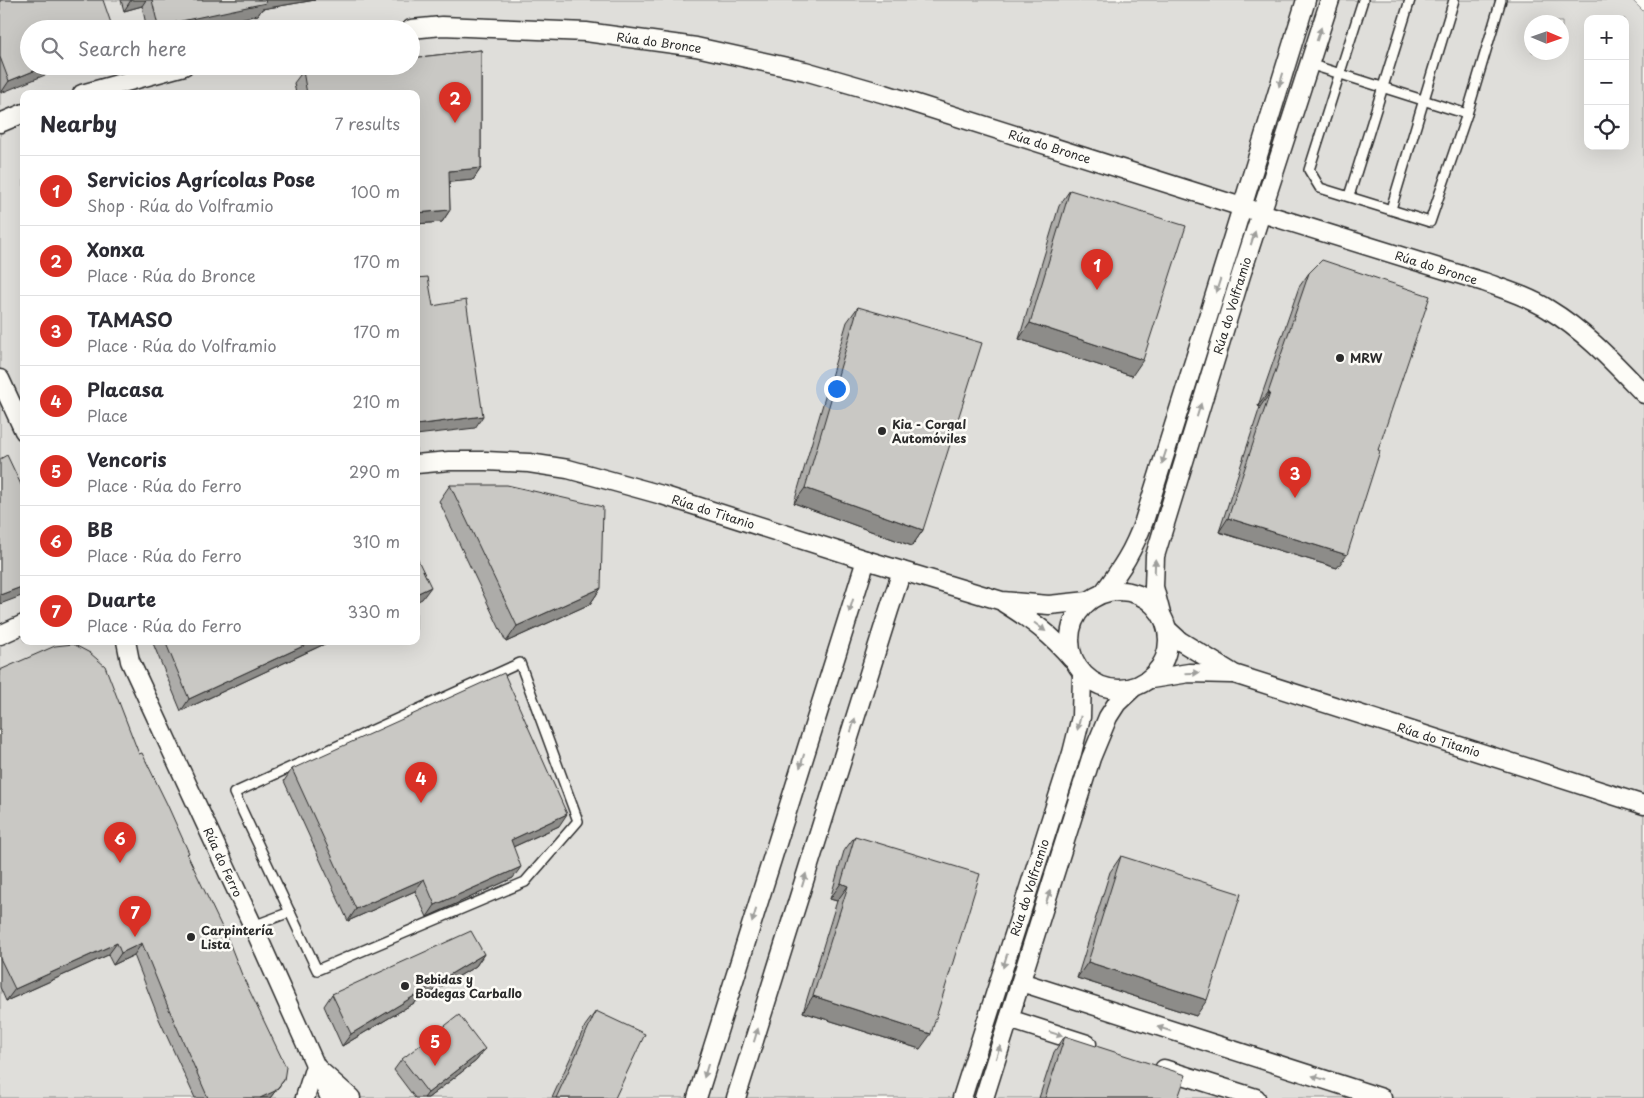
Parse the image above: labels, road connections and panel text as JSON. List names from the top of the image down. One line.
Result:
{"streets":{"street":["Rúa do Bronce","Rúa do Volframio","Rúa do Titanio","Rúa do Ferro"]},"crossings":[["Rúa do Bronce","Rúa do Volframio"]],"places":["MRW","Kia - Corgal Automóviles","Carpintería Lista","Bebidas y Bodegas Carballo"],"north":"right","page":{"map_buttons":["+","−"],"search":"Search here","pins":["2","1","3","4","6","7","5"],"heading":["Nearby","7 results"],"list":[{"mark":"1","name":"Servicios Agrícolas Pose","note":"Shop · Rúa do Volframio","value":"100 m"},{"mark":"2","name":"Xonxa","note":"Place · Rúa do Bronce","value":"170 m"},{"mark":"3","name":"TAMASO","note":"Place · Rúa do Volframio","value":"170 m"},{"mark":"4","name":"Placasa","note":"Place","value":"210 m"},{"mark":"5","name":"Vencoris","note":"Place · Rúa do Ferro","value":"290 m"},{"mark":"6","name":"BB","note":"Place · Rúa do Ferro","value":"310 m"},{"mark":"7","name":"Duarte","note":"Place · Rúa do Ferro","value":"330 m"}]}}
